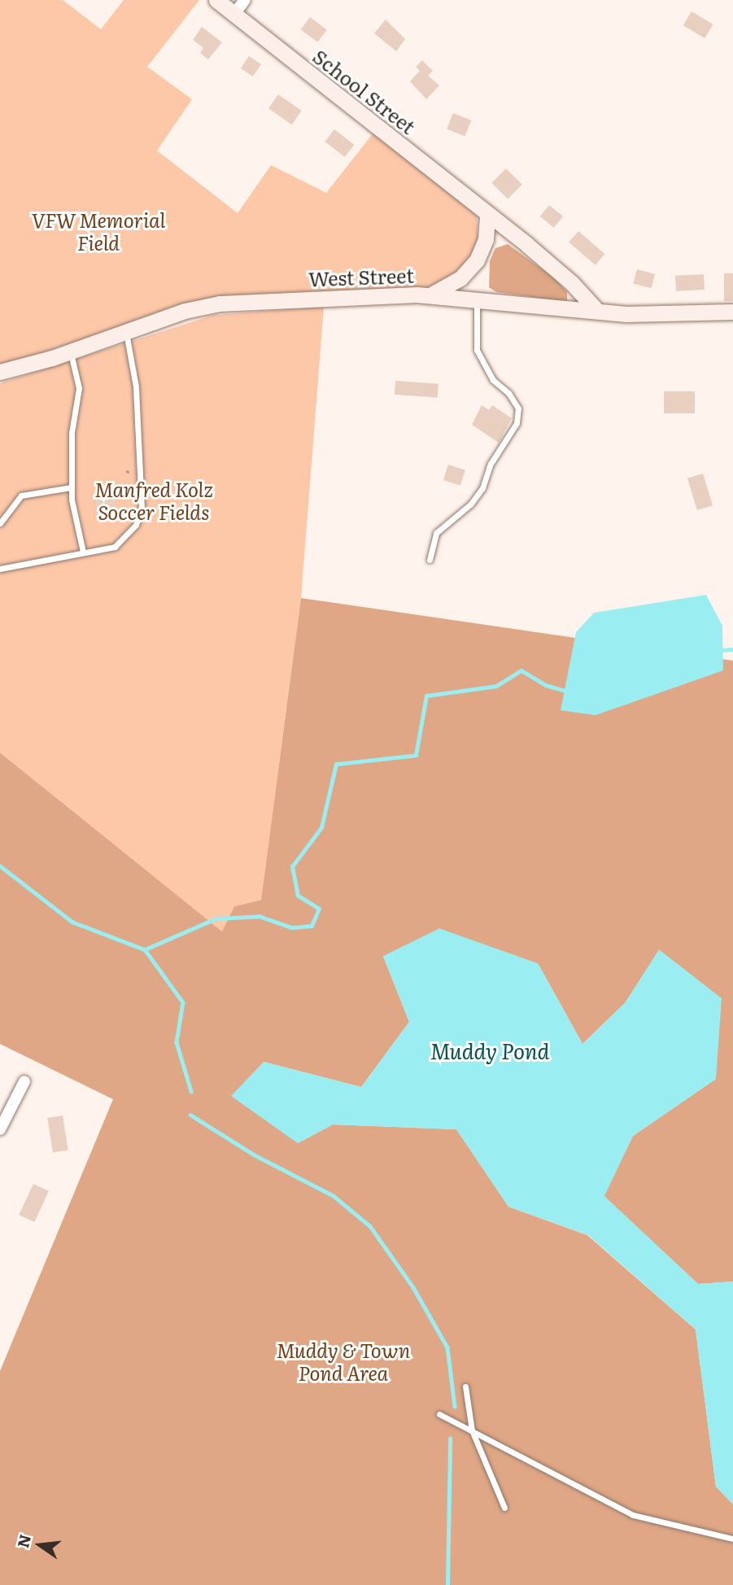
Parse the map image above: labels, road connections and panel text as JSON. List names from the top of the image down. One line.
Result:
{"streets":{"street":["School Street","West Street"]},"crossings":[["School Street","West Street"]],"water":["Muddy Pond"],"parks":["VFW Memorial Field","Manfred Kolz Soccer Fields","Muddy & Town Pond Area"],"north":"left"}
